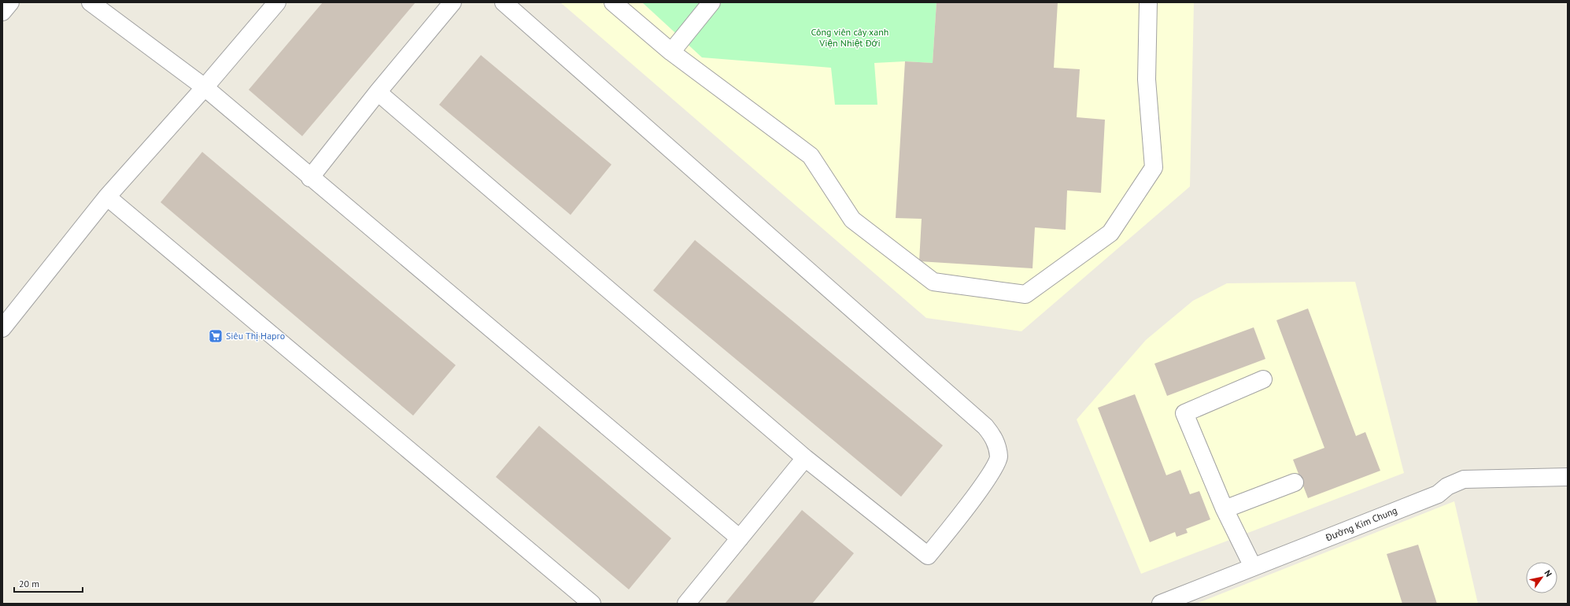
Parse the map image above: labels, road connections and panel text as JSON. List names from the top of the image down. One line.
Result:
{"streets":{"street":["Đường Kim Chung"]},"parks":["Công viên cây xanh Viện Nhiệt Đới"],"places":{"supermarket":["Siêu Thị Hapro"]},"scale_bar":"20 m","north":"top right"}
